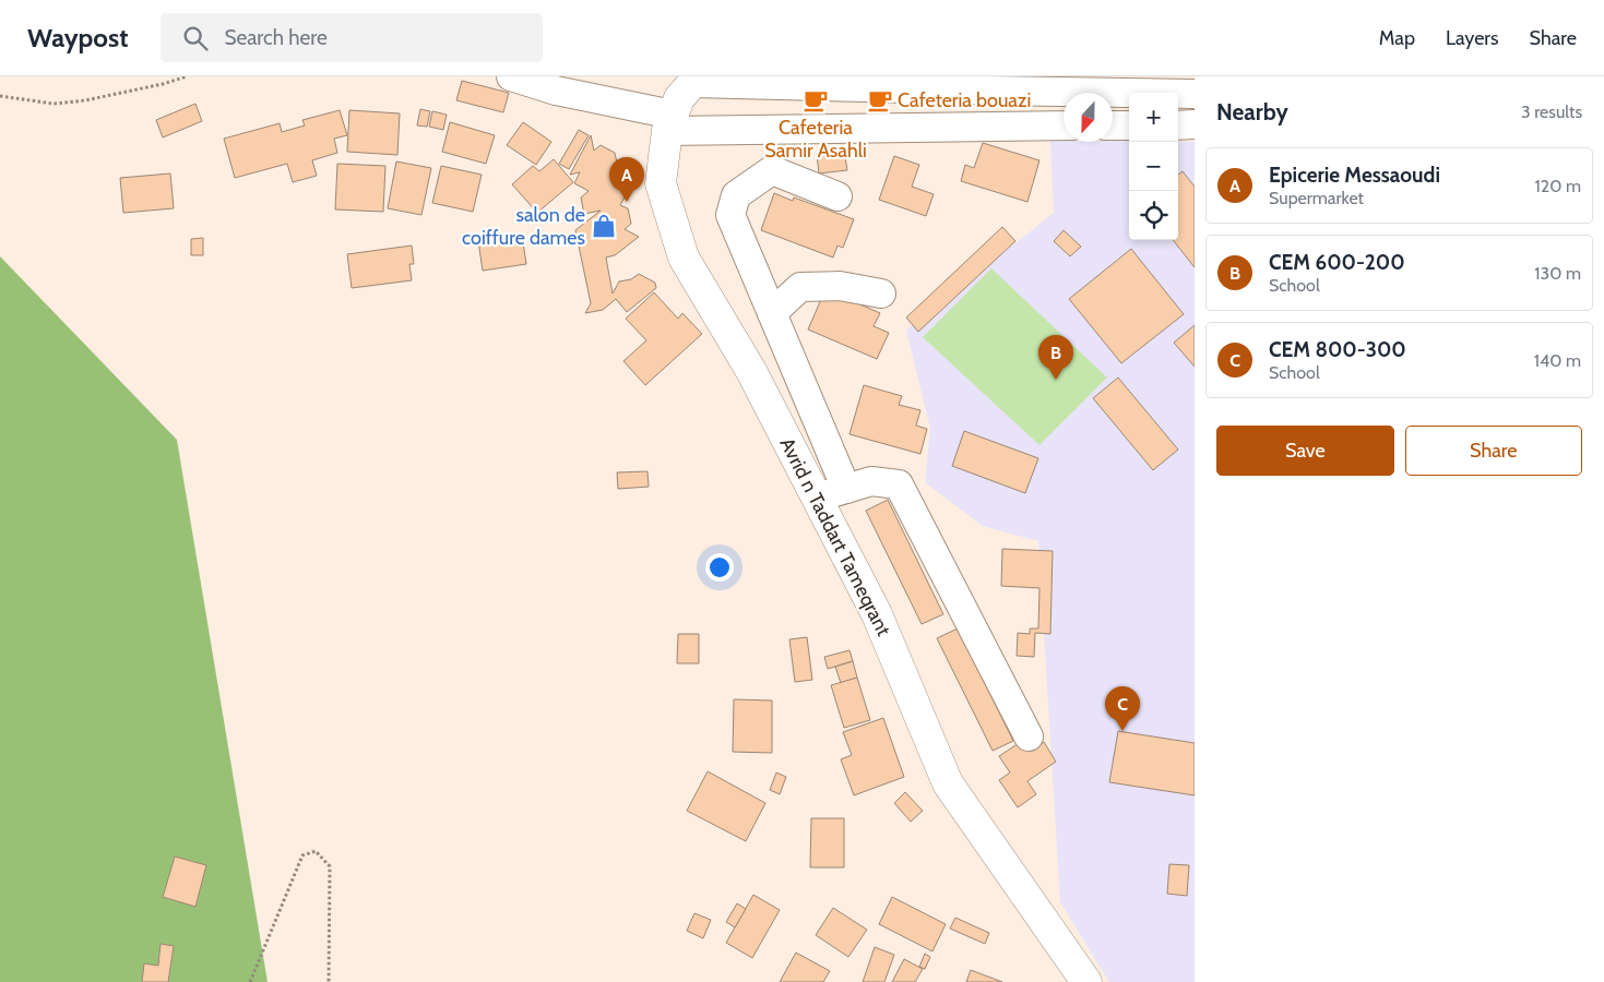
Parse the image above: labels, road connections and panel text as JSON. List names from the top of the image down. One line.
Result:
{"streets":{"main road":["Avrid n Taddart Tameqrant"]},"places":{"cafe":["Cafeteria Samir Asahli","Cafeteria bouazi"],"shop":["salon de coiffure dames"]},"north":"bottom","page":{"header":"Waypost","search":"Search here","nav":["Map","Layers","Share"],"heading":["Nearby","3 results"],"map_buttons":["+","−"],"list":[{"mark":"A","name":"Epicerie Messaoudi","note":"Supermarket","value":"120 m"},{"mark":"B","name":"CEM 600-200","note":"School","value":"130 m"},{"mark":"C","name":"CEM 800-300","note":"School","value":"140 m"}],"pins":["A","B","C"],"buttons":["Save","Share"]}}
